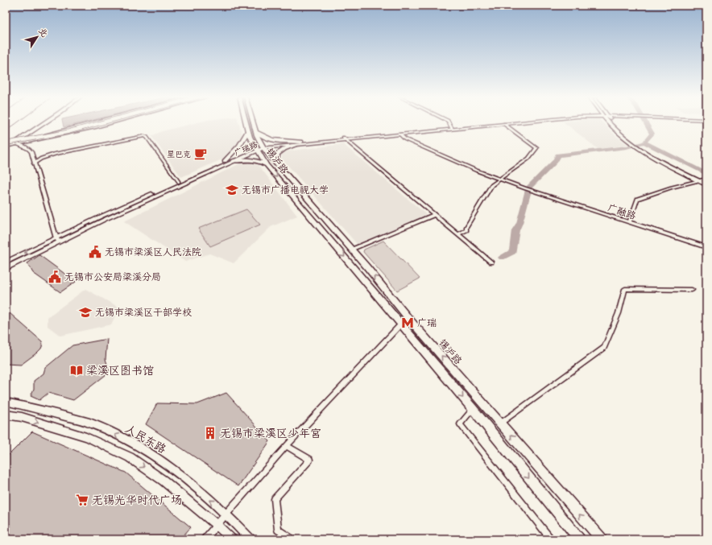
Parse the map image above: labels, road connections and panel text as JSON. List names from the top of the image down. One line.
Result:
{"streets":{"main road":["广瑞路","锡沪路","人民东路"],"street":["广融路"]},"crossings":[["广瑞路","锡沪路"]],"places":{"cafe":["星巴克"],"school or university":["无锡市广播电视大学","无锡市梁溪区干部学校"],"public building":["无锡市梁溪区人民法院","无锡市公安局梁溪分局"],"metro station":["广瑞"],"library":["梁溪区图书馆"],"building":["无锡市梁溪区少年宫"],"supermarket":["无锡光华时代广场"]},"north":"top right"}
